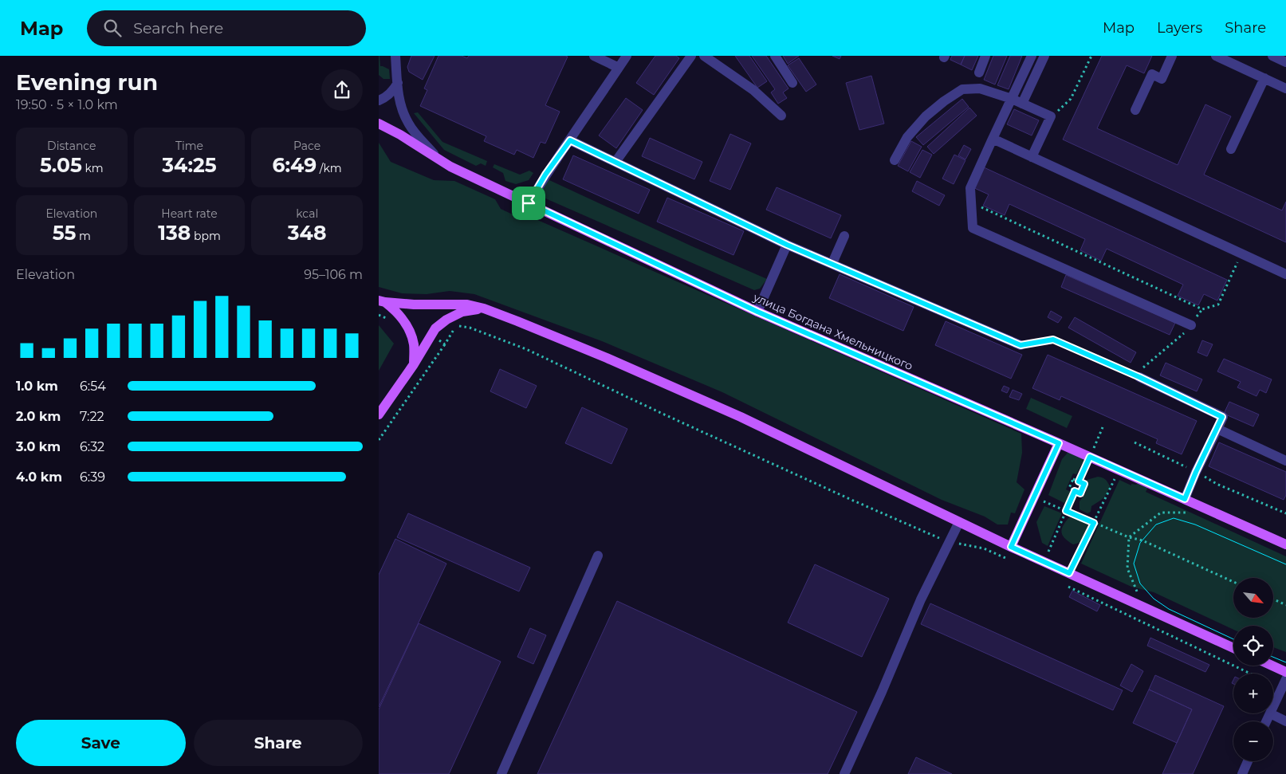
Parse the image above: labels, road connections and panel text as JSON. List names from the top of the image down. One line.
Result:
{"streets":{"main road":["улица Богдана Хмельницкого"]},"north":"bottom right","page":{"header":"Map","search":"Search here","nav":["Map","Layers","Share"],"heading":["Evening run","19:50 · 5 × 1.0 km"],"stats":[["Distance","5.05 km"],["Time","34:25"],["Pace","6:49 /km"],["Elevation","55 m"],["Heart rate","138 bpm"],["kcal","348"]],"chart":["Elevation","95–106 m"],"list":[{"name":"1.0 km","note":"6:54"},{"name":"2.0 km","note":"7:22"},{"name":"3.0 km","note":"6:32"},{"name":"4.0 km","note":"6:39"}],"map_buttons":["+","−"],"buttons":["Save","Share"]}}
